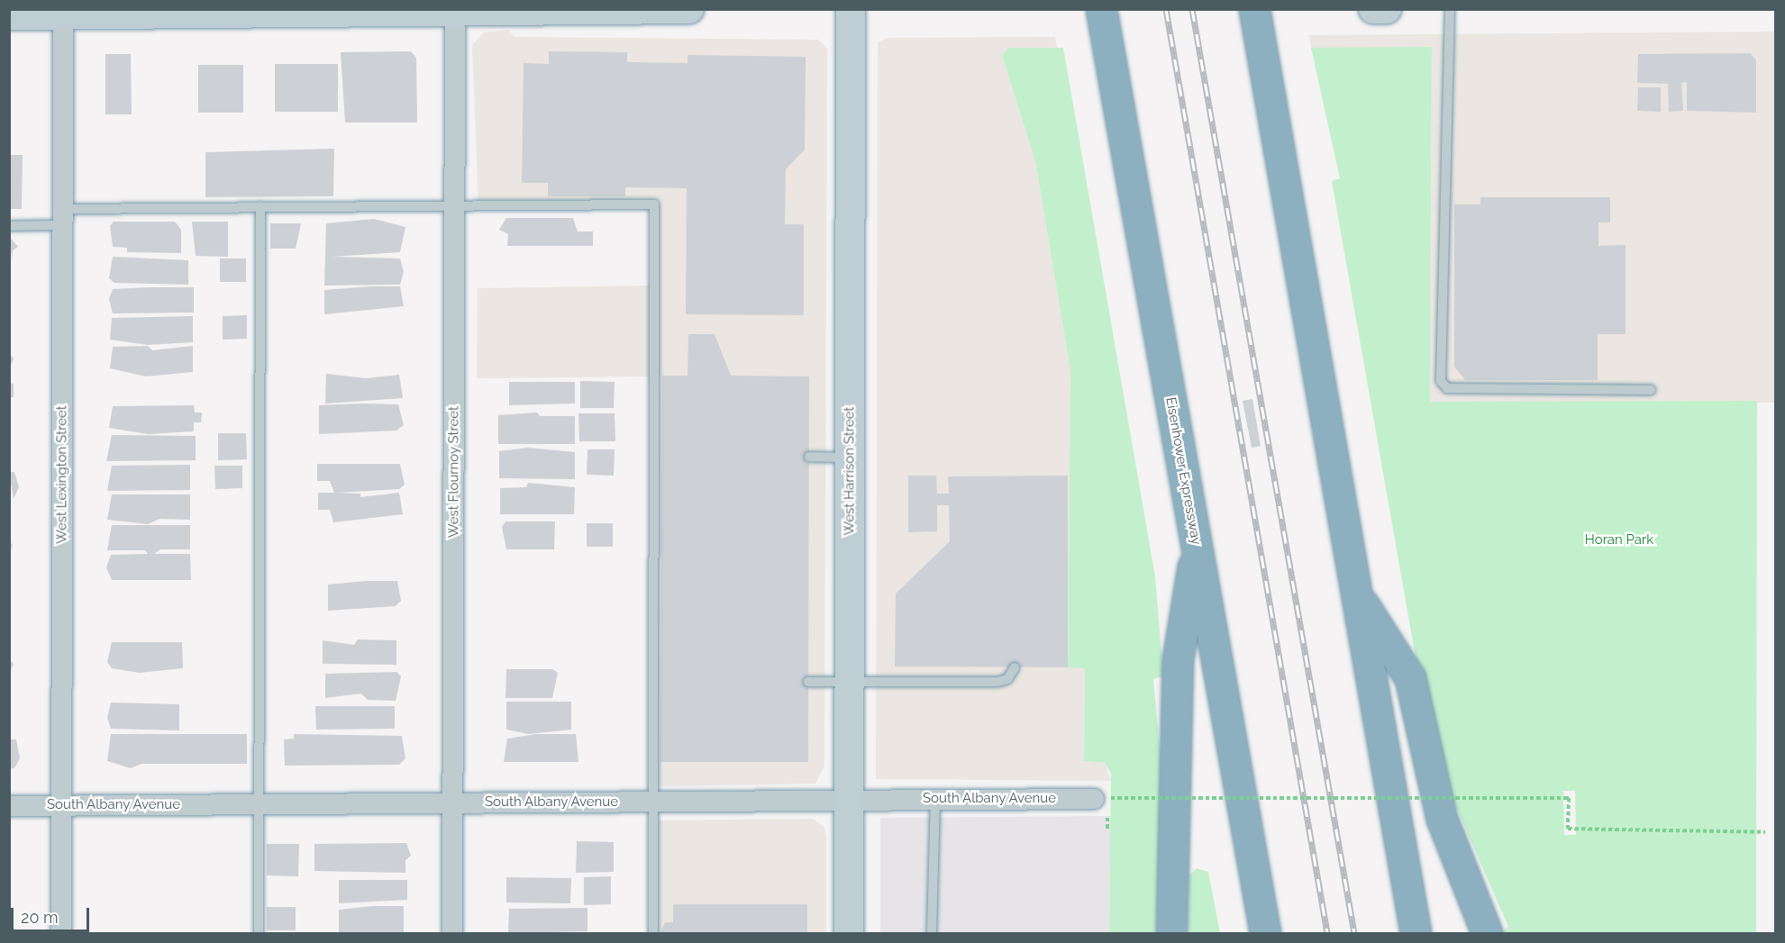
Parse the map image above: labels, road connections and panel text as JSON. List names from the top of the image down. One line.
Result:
{"streets":{"highway":["Eisenhower Expressway"],"street":["West Harrison Street","West Flournoy Street","West Lexington Street","South Albany Avenue"]},"crossings":[["West Harrison Street","South Albany Avenue"],["West Flournoy Street","South Albany Avenue"],["West Lexington Street","South Albany Avenue"]],"parks":["Horan Park"],"scale_bar":"20 m"}
